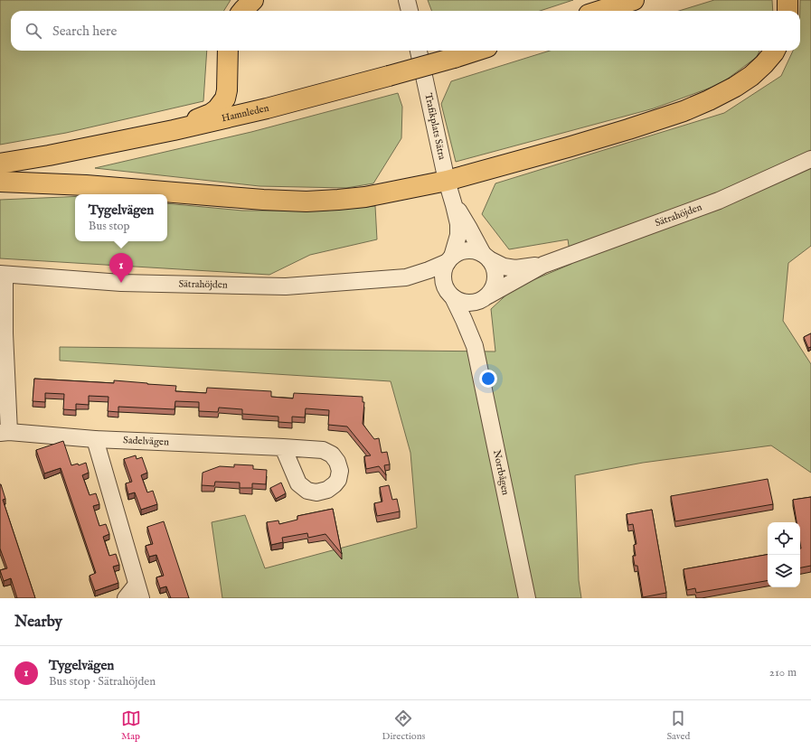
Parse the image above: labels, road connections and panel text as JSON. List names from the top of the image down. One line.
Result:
{"streets":{"main road":["Hamnleden"],"street":["Trafikplats Sätra","Sätrahöjden","Sadelvägen","Norrbågen"]},"crossings":[["Trafikplats Sätra","Sätrahöjden"],["Trafikplats Sätra","Norrbågen"],["Sätrahöjden","Sadelvägen"],["Sätrahöjden","Norrbågen"]],"page":{"search":"Search here","popup":["Tygelvägen","Bus stop"],"pins":"1","heading":"Nearby","list":[{"mark":"1","name":"Tygelvägen","note":"Bus stop · Sätrahöjden","value":"210 m"}],"nav":["Map","Directions","Saved"]}}
